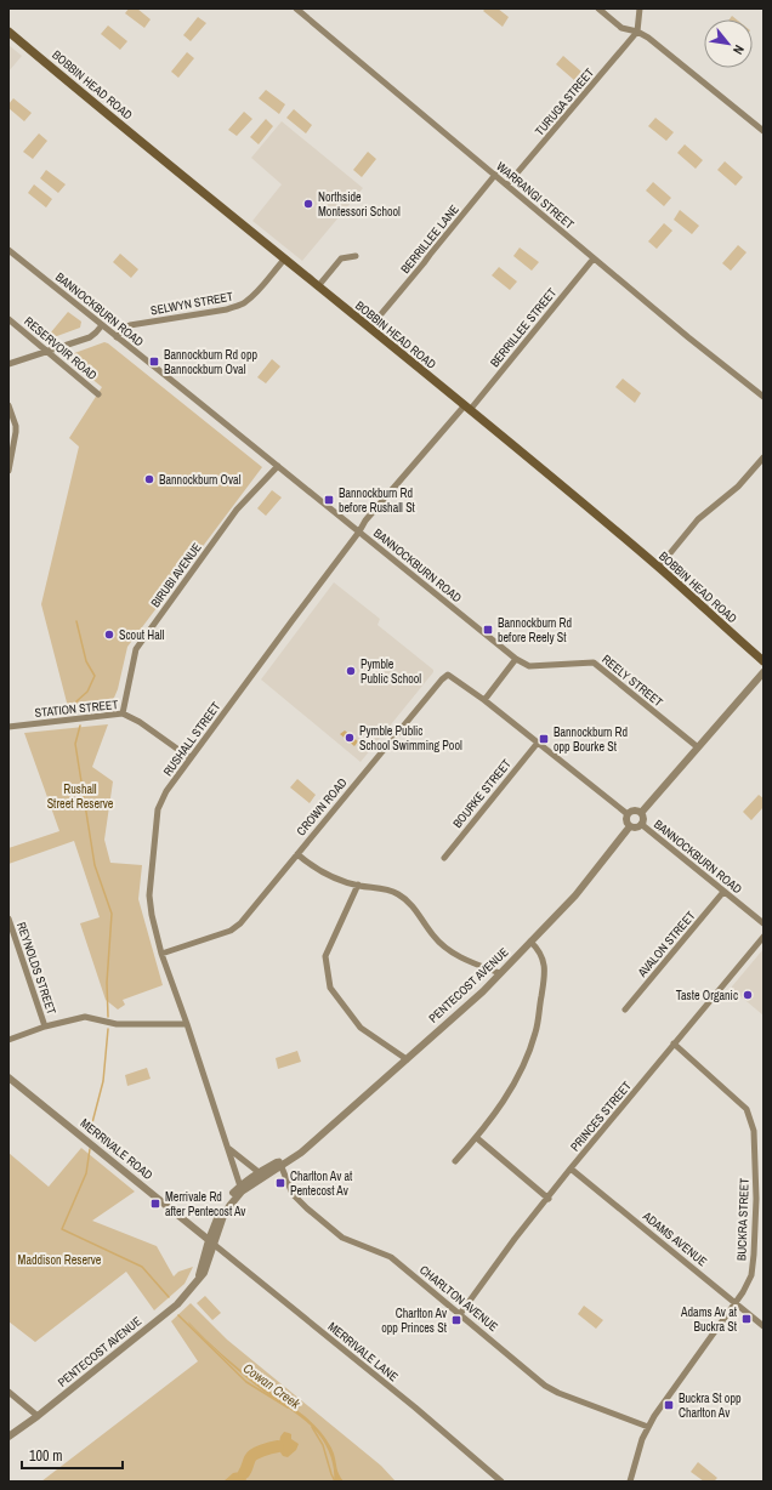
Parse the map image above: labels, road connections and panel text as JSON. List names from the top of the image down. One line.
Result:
{"streets":{"main road":["BOBBIN HEAD ROAD"],"street":["TURUGA STREET","WARRANGI STREET","BERRILLEE LANE","SELWYN STREET","BANNOCKBURN ROAD","BERRILLEE STREET","RESERVOIR ROAD","BIRUBI AVENUE","REELY STREET","STATION STREET","RUSHALL STREET","BOURKE STREET","CROWN ROAD","AVALON STREET","REYNOLDS STREET","PENTECOST AVENUE","PRINCES STREET","MERRIVALE ROAD","BUCKRA STREET","ADAMS AVENUE","CHARLTON AVENUE","MERRIVALE LANE"]},"crossings":[["BOBBIN HEAD ROAD","SELWYN STREET"],["BOBBIN HEAD ROAD","BERRILLEE STREET"],["BOBBIN HEAD ROAD","RUSHALL STREET"],["TURUGA STREET","WARRANGI STREET"],["WARRANGI STREET","BERRILLEE LANE"],["WARRANGI STREET","BERRILLEE STREET"],["SELWYN STREET","BANNOCKBURN ROAD"],["BANNOCKBURN ROAD","BIRUBI AVENUE"],["BANNOCKBURN ROAD","REELY STREET"],["BANNOCKBURN ROAD","RUSHALL STREET"],["BANNOCKBURN ROAD","AVALON STREET"],["BANNOCKBURN ROAD","PENTECOST AVENUE"],["BERRILLEE STREET","RUSHALL STREET"],["BIRUBI AVENUE","STATION STREET"],["STATION STREET","RUSHALL STREET"],["RUSHALL STREET","CROWN ROAD"],["RUSHALL STREET","PENTECOST AVENUE"],["PENTECOST AVENUE","MERRIVALE ROAD"],["PENTECOST AVENUE","CHARLTON AVENUE"],["PENTECOST AVENUE","MERRIVALE LANE"],["PRINCES STREET","BUCKRA STREET"],["PRINCES STREET","ADAMS AVENUE"],["PRINCES STREET","CHARLTON AVENUE"],["MERRIVALE ROAD","MERRIVALE LANE"],["BUCKRA STREET","ADAMS AVENUE"],["BUCKRA STREET","CHARLTON AVENUE"]],"water":["Cowan Creek"],"parks":["Rushall Street Reserve","Maddison Reserve"],"places":{"other":["Northside Montessori School","Bannockburn Oval","Scout Hall","Pymble Public School","Pymble Public School Swimming Pool","Taste Organic"],"transit":["Bannockburn Rd opp Bannockburn Oval","Bannockburn Rd before Rushall St","Bannockburn Rd before Reely St","Bannockburn Rd opp Bourke St","Charlton Av at Pentecost Av","Merrivale Rd after Pentecost Av","Adams Av at Buckra St","Charlton Av opp Princes St","Buckra St opp Charlton Av"]},"scale_bar":"100 m","north":"bottom right"}
